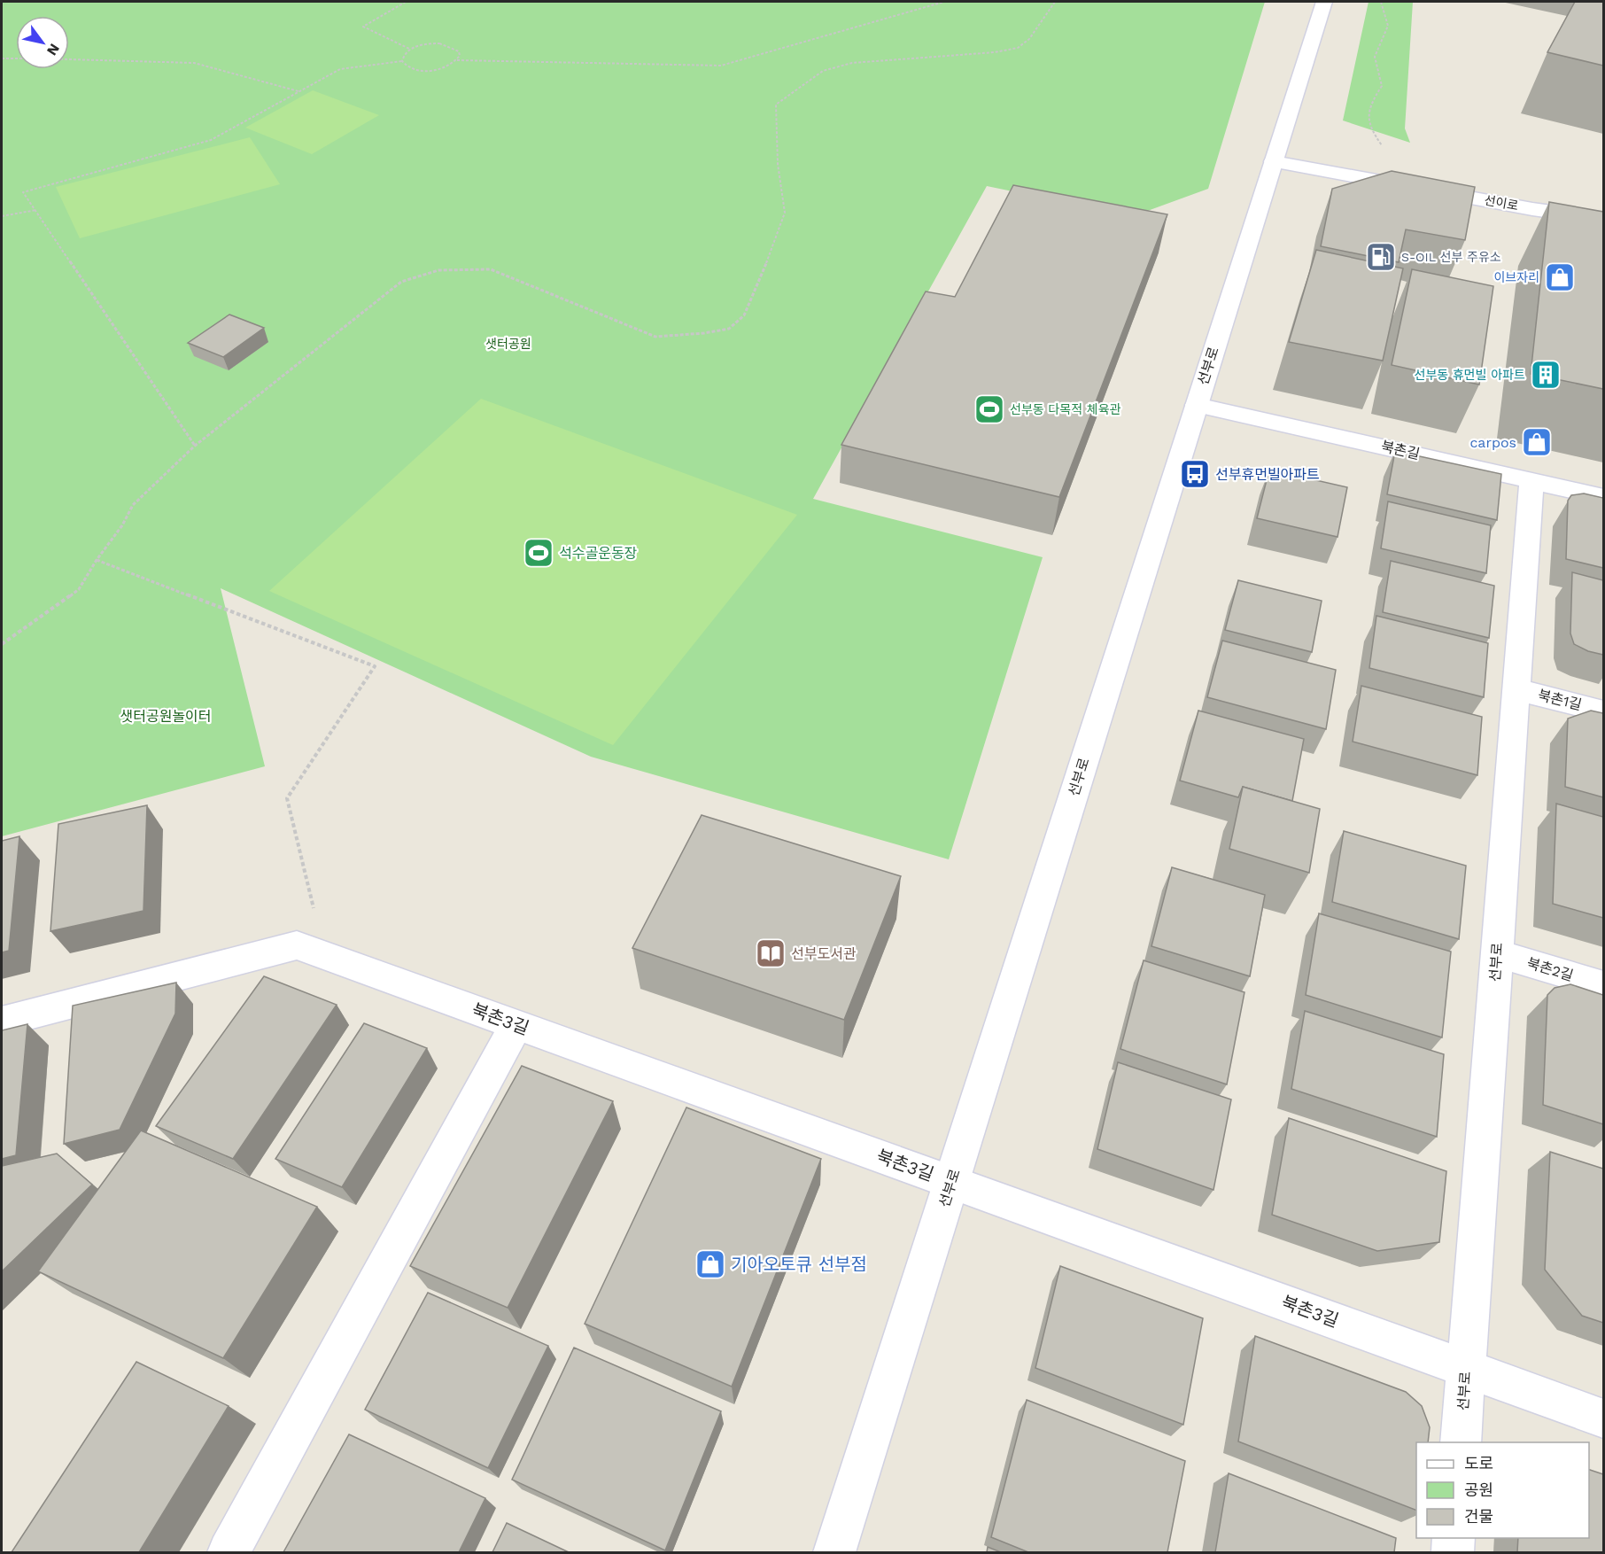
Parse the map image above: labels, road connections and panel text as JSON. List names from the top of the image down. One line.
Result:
{"streets":{"street":["선이로","선부로","북촌길","북촌1길","북촌2길","북촌3길"]},"crossings":[["선이로","선부로"],["선부로","북촌길"],["선부로","북촌1길"],["선부로","북촌2길"],["선부로","북촌3길"]],"parks":["샛터공원","샛터공원놀이터"],"places":{"fuel station":["S-OIL 선부 주유소"],"shop":["이브자리","carpos","기아오토큐 선부점"],"building":["선부동 휴먼빌 아파트"],"sports":["선부동 다목적 체육관","석수골운동장"],"bus stop":["선부휴먼빌아파트"],"library":["선부도서관"]},"legend":["도로","공원","건물"],"north":"bottom right"}
